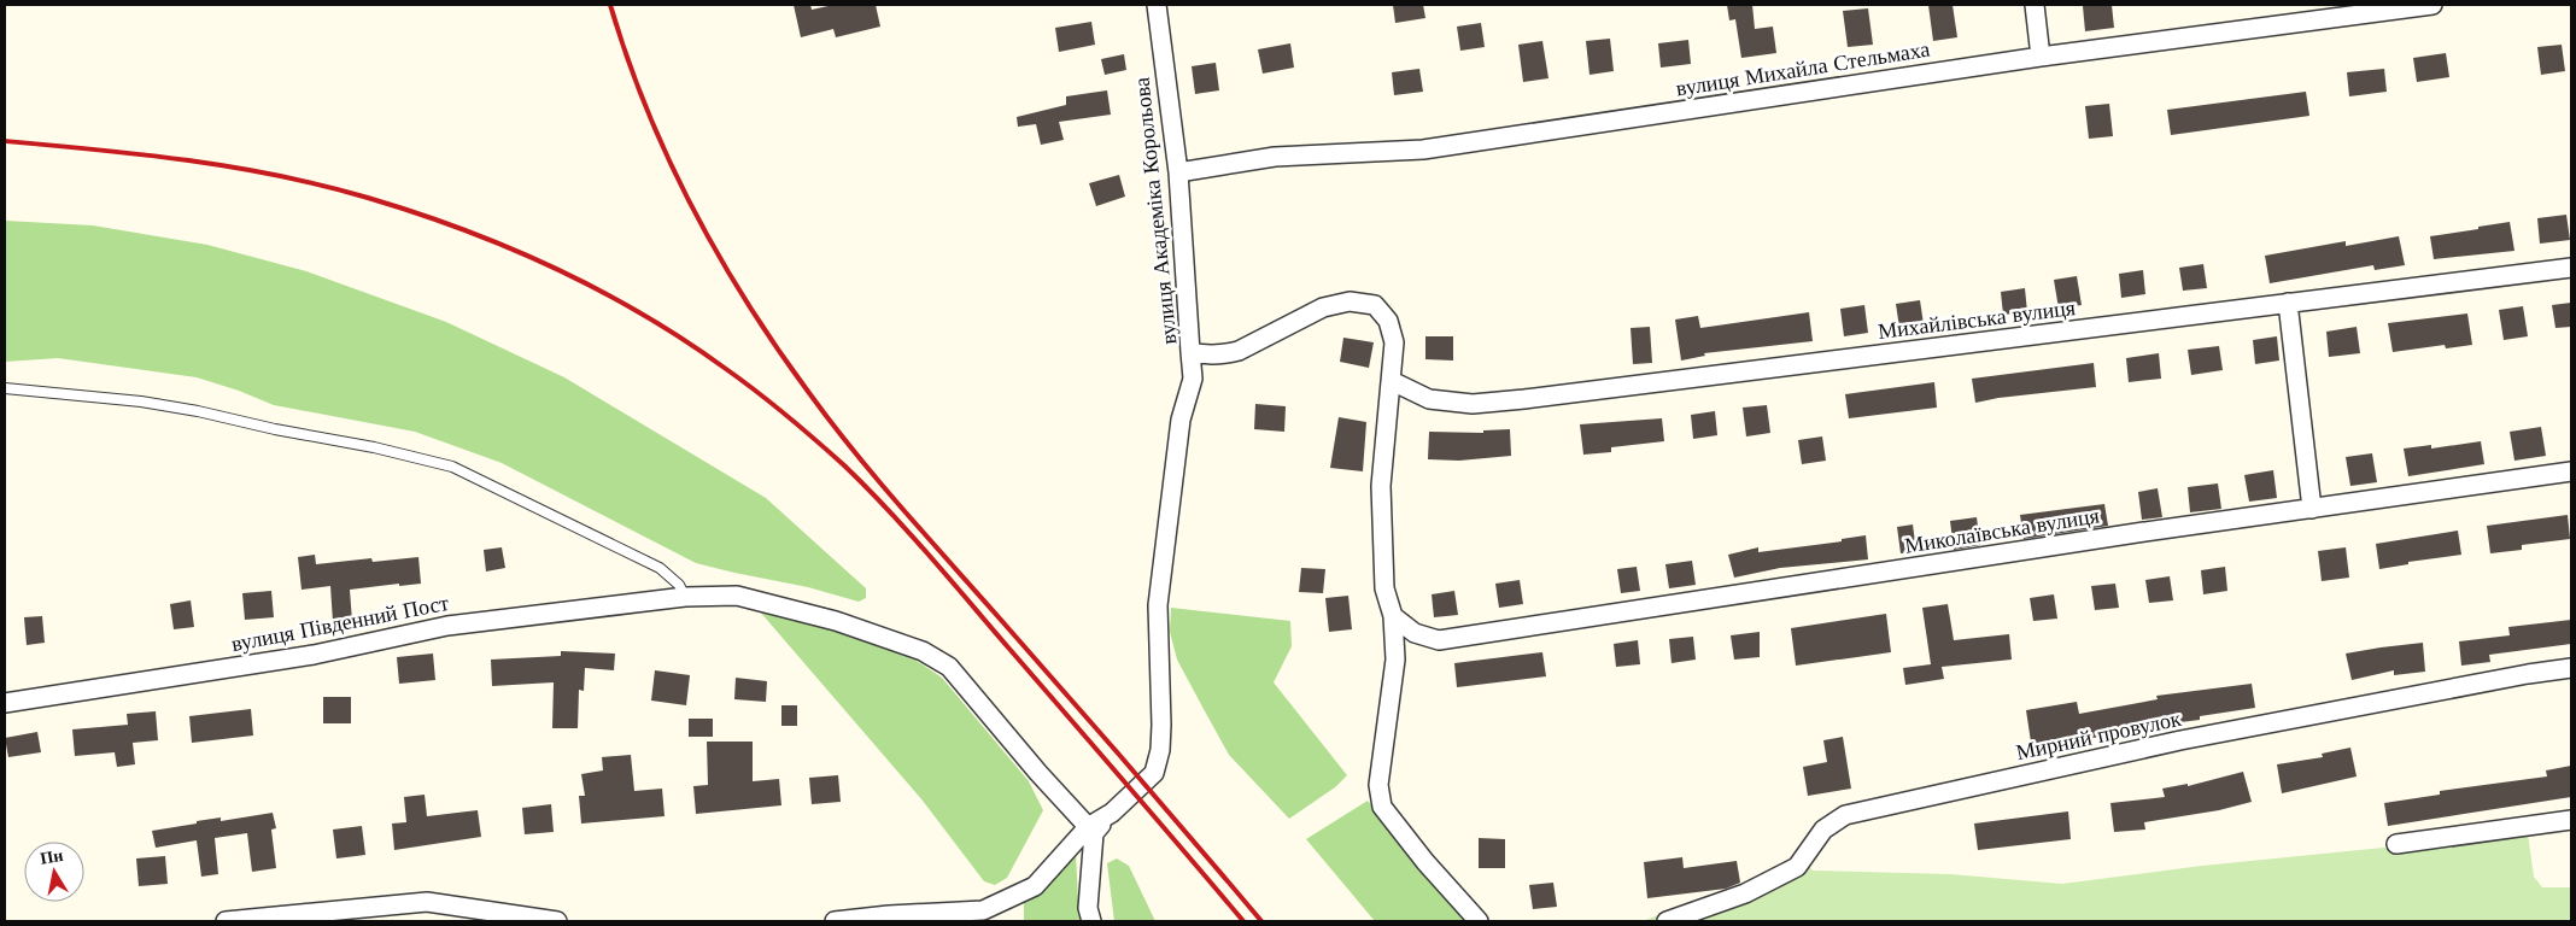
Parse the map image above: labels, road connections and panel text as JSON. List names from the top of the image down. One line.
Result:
{"streets":{"street":["вулиця Михайла Стельмаха","вулиця Академіка Корольова","Михайлівська вулиця","Миколаївська вулиця","вулиця Південний Пост","Мирний провулок"]},"crossings":[["вулиця Михайла Стельмаха","вулиця Академіка Корольова"],["вулиця Академіка Корольова","Михайлівська вулиця"],["вулиця Академіка Корольова","Миколаївська вулиця"]],"north":"top"}
